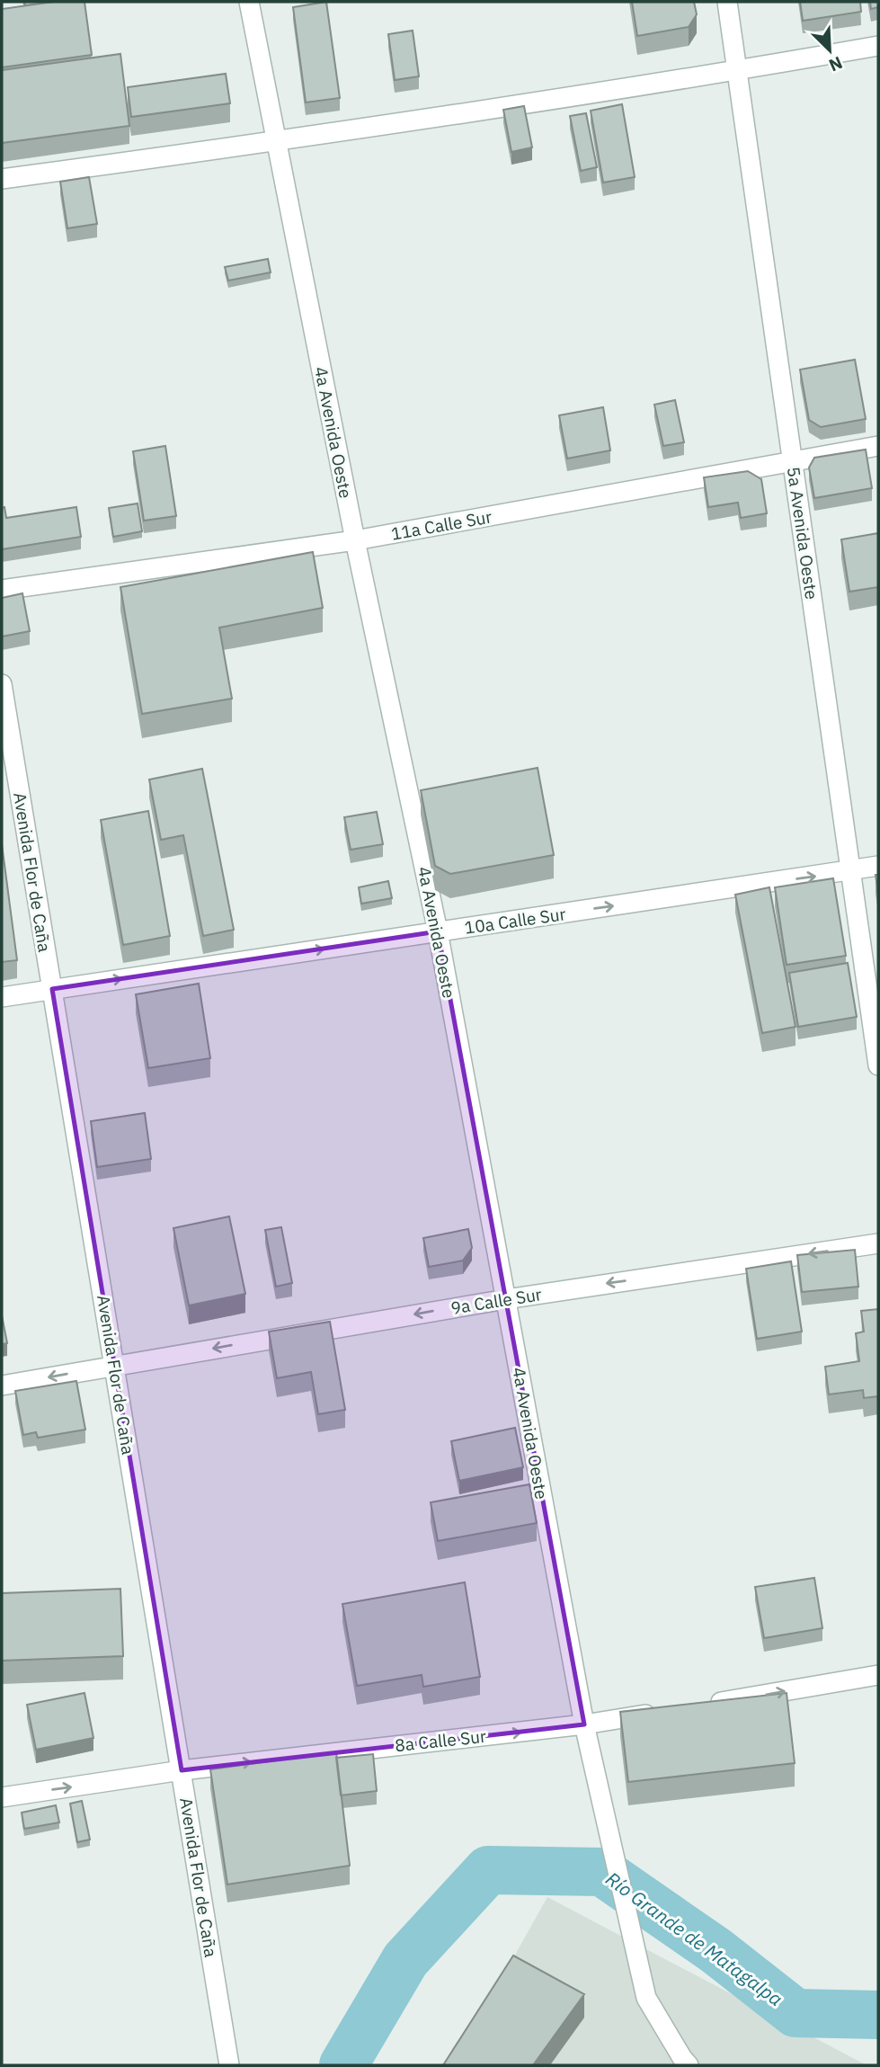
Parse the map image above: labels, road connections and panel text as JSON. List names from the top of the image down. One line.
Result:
{"streets":{"street":["4a Avenida Oeste","11a Calle Sur","5a Avenida Oeste","Avenida Flor de Caña","10a Calle Sur","9a Calle Sur","8a Calle Sur"]},"crossings":[["4a Avenida Oeste","11a Calle Sur"],["4a Avenida Oeste","10a Calle Sur"],["4a Avenida Oeste","9a Calle Sur"],["4a Avenida Oeste","8a Calle Sur"],["11a Calle Sur","5a Avenida Oeste"],["5a Avenida Oeste","10a Calle Sur"],["Avenida Flor de Caña","10a Calle Sur"],["Avenida Flor de Caña","9a Calle Sur"],["Avenida Flor de Caña","8a Calle Sur"]],"one_way":["10a Calle Sur","9a Calle Sur","8a Calle Sur"],"water":["Río Grande de Matagalpa"],"north":"bottom right"}
